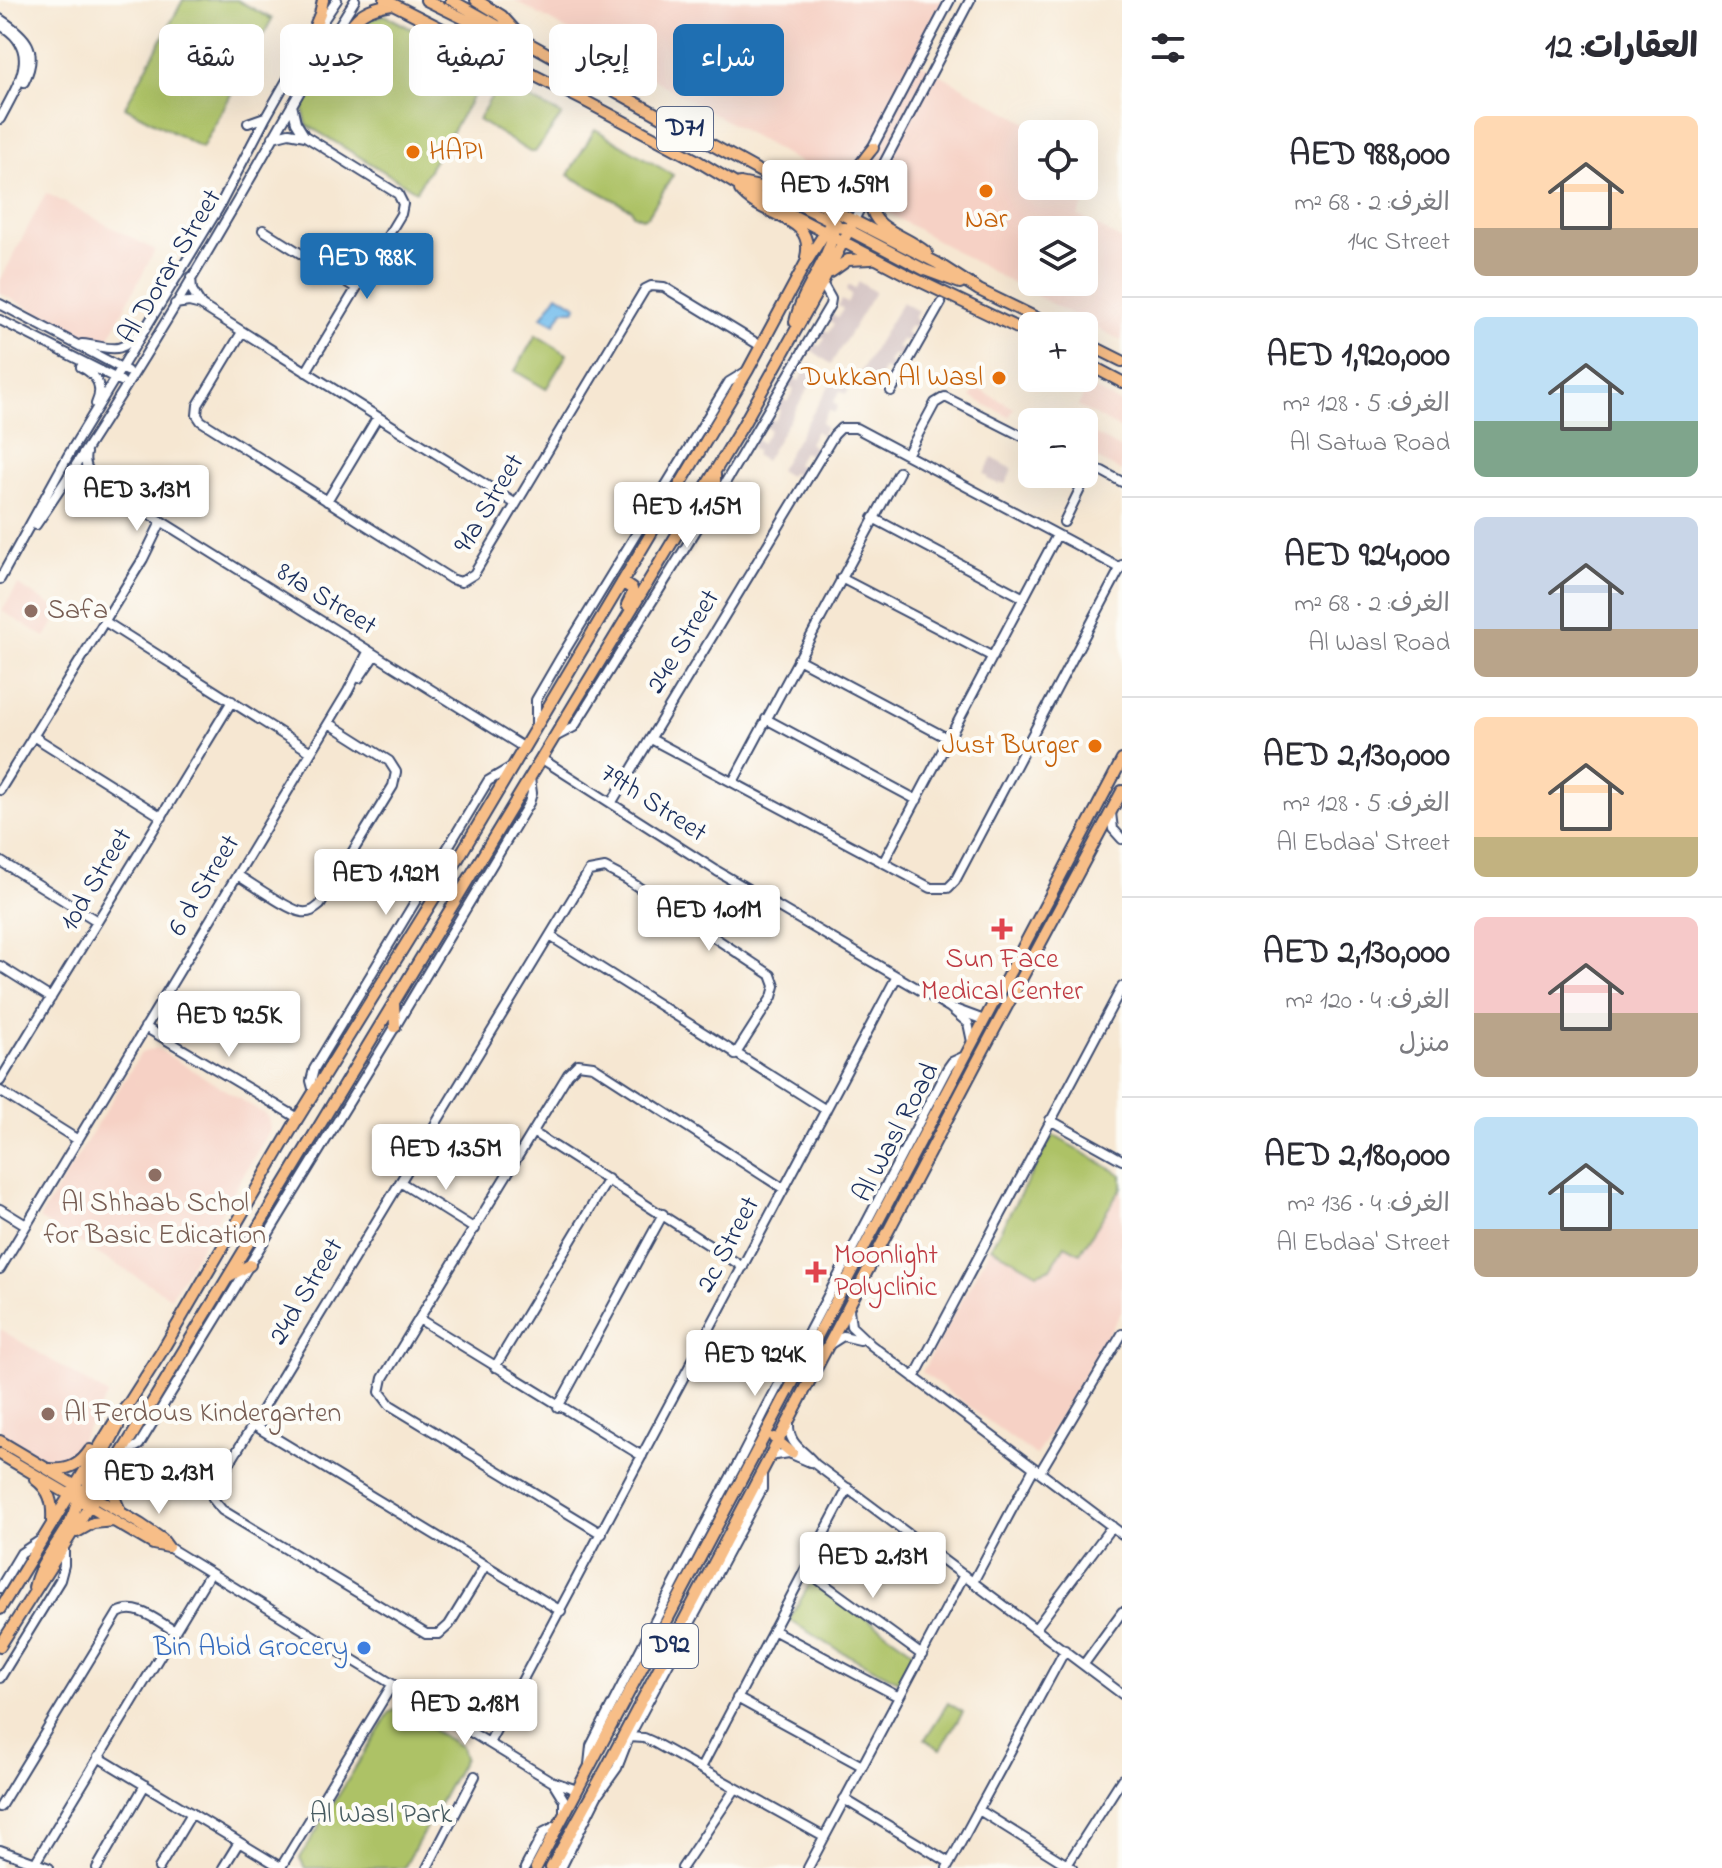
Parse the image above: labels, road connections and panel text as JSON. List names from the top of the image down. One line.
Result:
{"streets":{"main road":["D71","Al Wasl Road","D92"],"street":["Al Dorar Street","91a Street","81a Street","24e Street","79th Street","10d Street","6 d Street","2c Street","24d Street"]},"crossings":[["Al Dorar Street","81a Street"],["81a Street","6 d Street"],["24e Street","79th Street"],["79th Street","Al Wasl Road"],["79th Street","2c Street"]],"parks":["Al Wasl Park"],"places":{"other":["HAPI","Nar","Dukkan Al Wasl","Safa","Just Burger","Al Shhaab Schol for Basic Edication","Al Ferdous Kindergarten","Bin Abid Grocery"],"health":["Sun Face Medical Center","Moonlight Polyclinic"]},"page":{"heading":"العقارات: 12","chip":["شراء","إيجار","تصفية","جديد","شقة"],"list":[{"name":"AED 988,000","note":"الغرف: 2 · 68 m² · 14c Street"},{"name":"AED 1,920,000","note":"الغرف: 5 · 128 m² · Al Satwa Road"},{"name":"AED 924,000","note":"الغرف: 2 · 68 m² · Al Wasl Road"},{"name":"AED 2,130,000","note":"الغرف: 5 · 128 m² · Al Ebdaa' Street"},{"name":"AED 2,130,000","note":"الغرف: 4 · 120 m² · منزل"},{"name":"AED 2,180,000","note":"الغرف: 4 · 136 m² · Al Ebdaa' Street"}],"map_buttons":["+","−"],"price":["AED 1.59M","AED 988K","AED 3.13M","AED 1.15M","AED 1.92M","AED 1.01M","AED 925K","AED 1.35M","AED 924K","AED 2.13M","AED 2.13M","AED 2.18M"]}}
